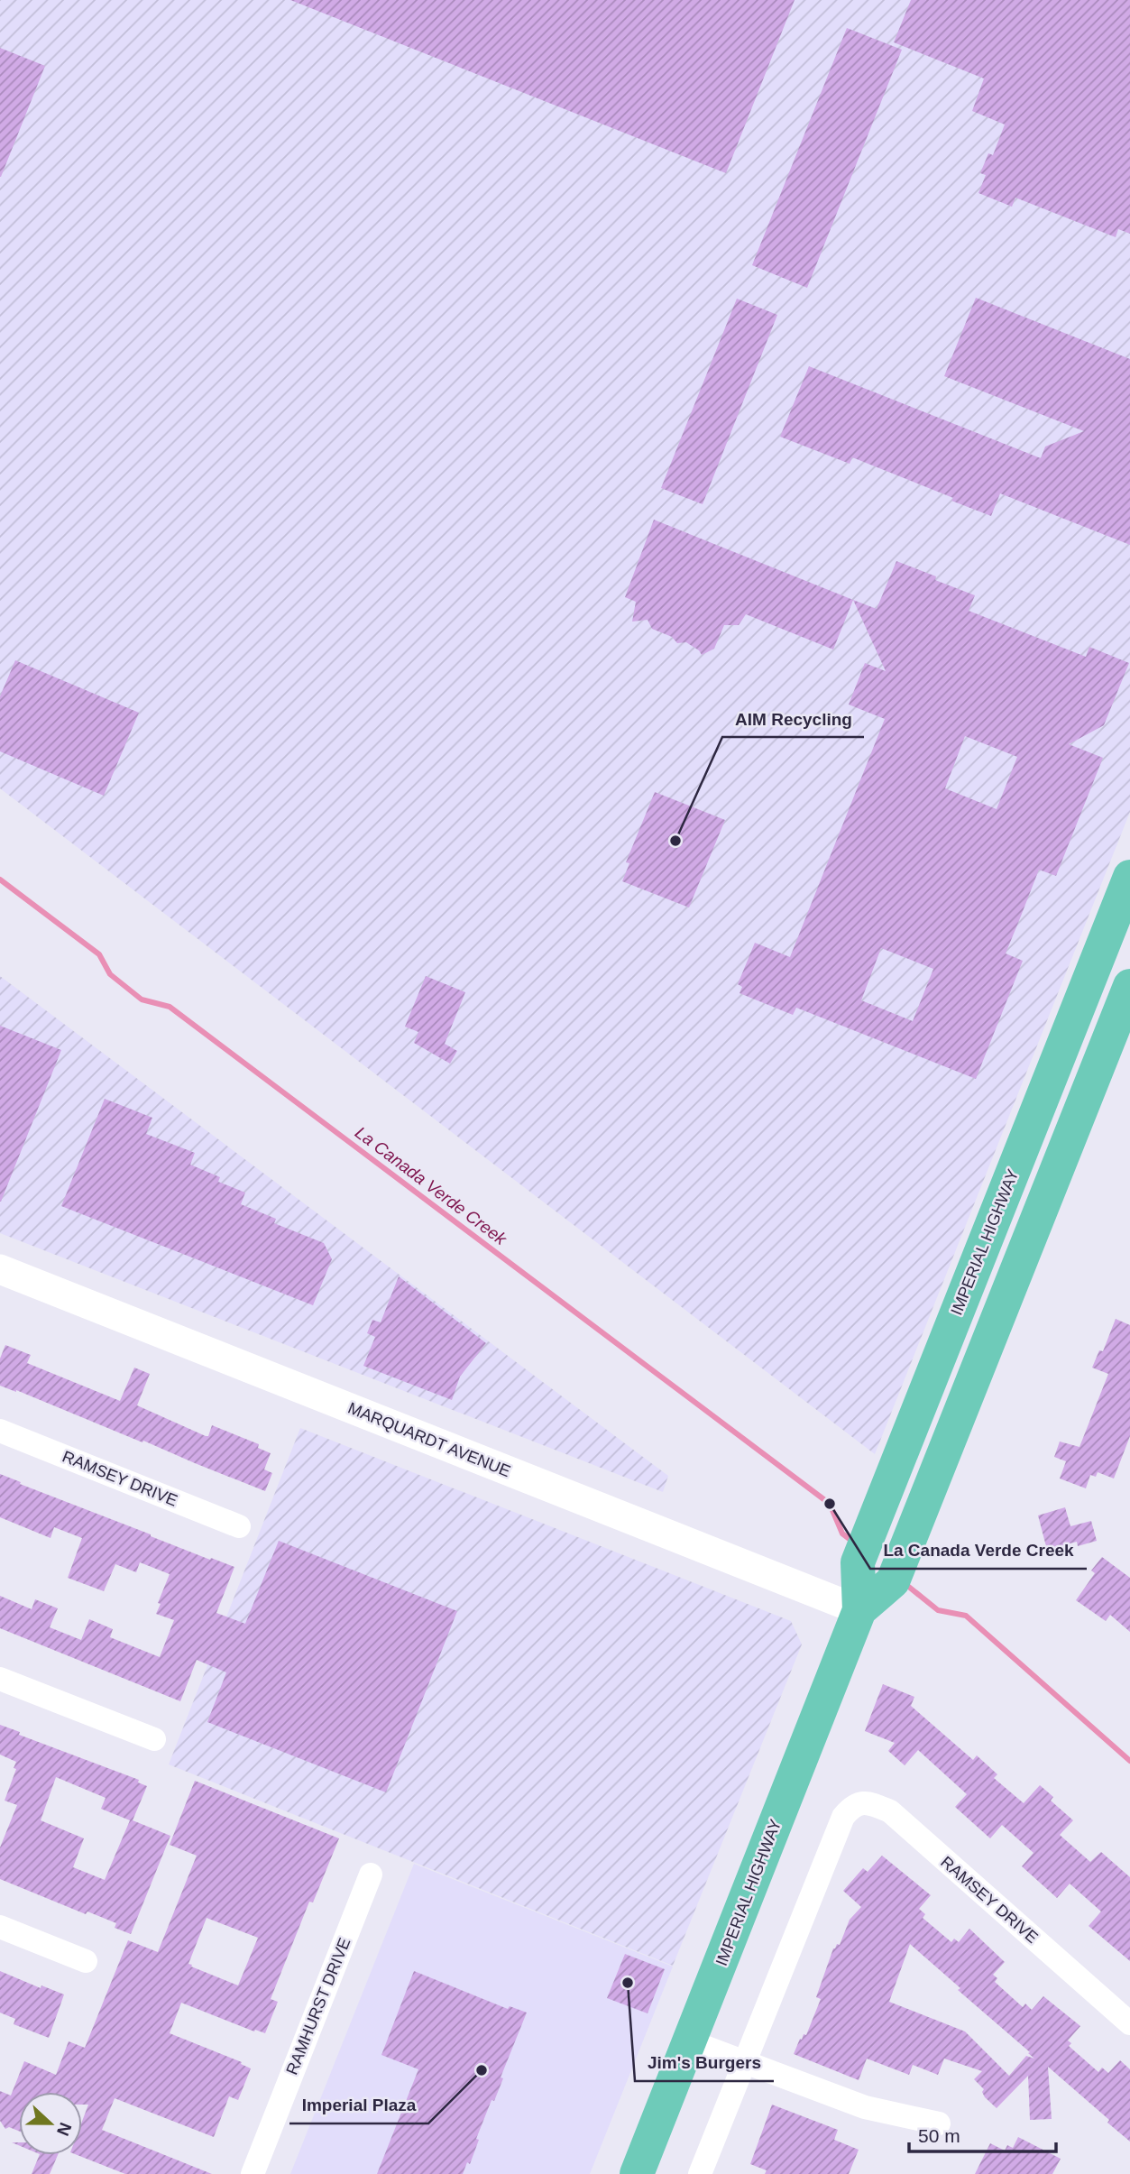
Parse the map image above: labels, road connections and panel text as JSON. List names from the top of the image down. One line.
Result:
{"streets":{"main road":["IMPERIAL HIGHWAY"],"street":["MARQUARDT AVENUE","RAMSEY DRIVE","RAMHURST DRIVE"]},"crossings":[["IMPERIAL HIGHWAY","MARQUARDT AVENUE"]],"water":["La Canada Verde Creek"],"places":["AIM Recycling","La Canada Verde Creek","Jim's Burgers","Imperial Plaza"],"scale_bar":"50 m","north":"right"}
